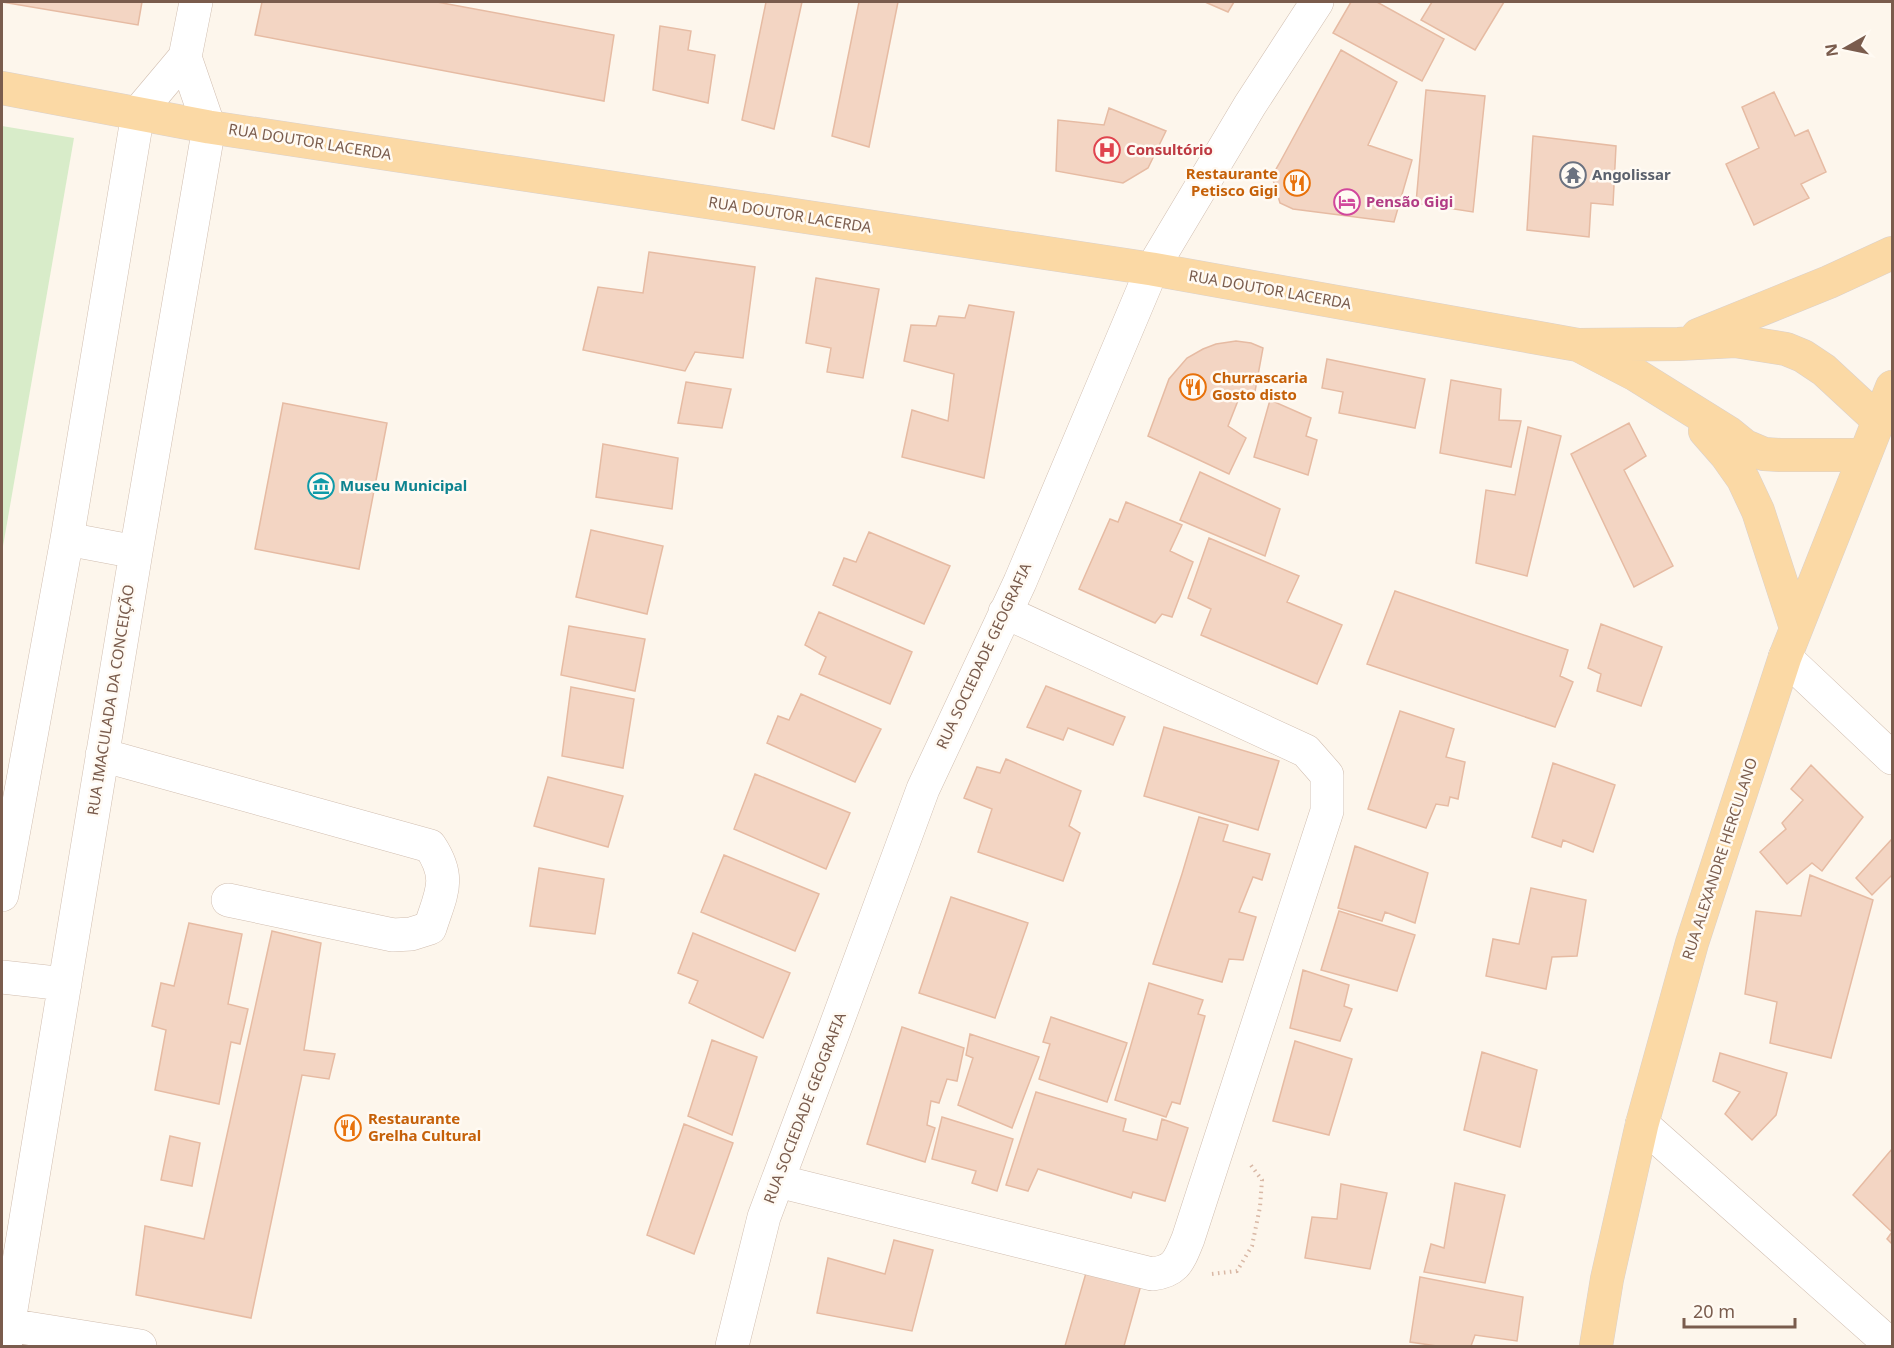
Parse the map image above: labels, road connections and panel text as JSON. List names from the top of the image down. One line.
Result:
{"streets":{"main road":["RUA DOUTOR LACERDA","RUA ALEXANDRE HERCULANO"],"street":["RUA SOCIEDADE GEOGRAFIA","RUA IMACULADA DA CONCEIÇÃO"]},"crossings":[["RUA DOUTOR LACERDA","RUA SOCIEDADE GEOGRAFIA"],["RUA DOUTOR LACERDA","RUA IMACULADA DA CONCEIÇÃO"],["RUA DOUTOR LACERDA","RUA ALEXANDRE HERCULANO"]],"places":{"hospital":["Consultório"],"temple":["Angolissar"],"restaurant":["Restaurante Petisco Gigi","Churrascaria Gosto disto","Restaurante Grelha Cultural"],"hotel":["Pensão Gigi"],"museum":["Museu Municipal"]},"scale_bar":"20 m","north":"left"}
